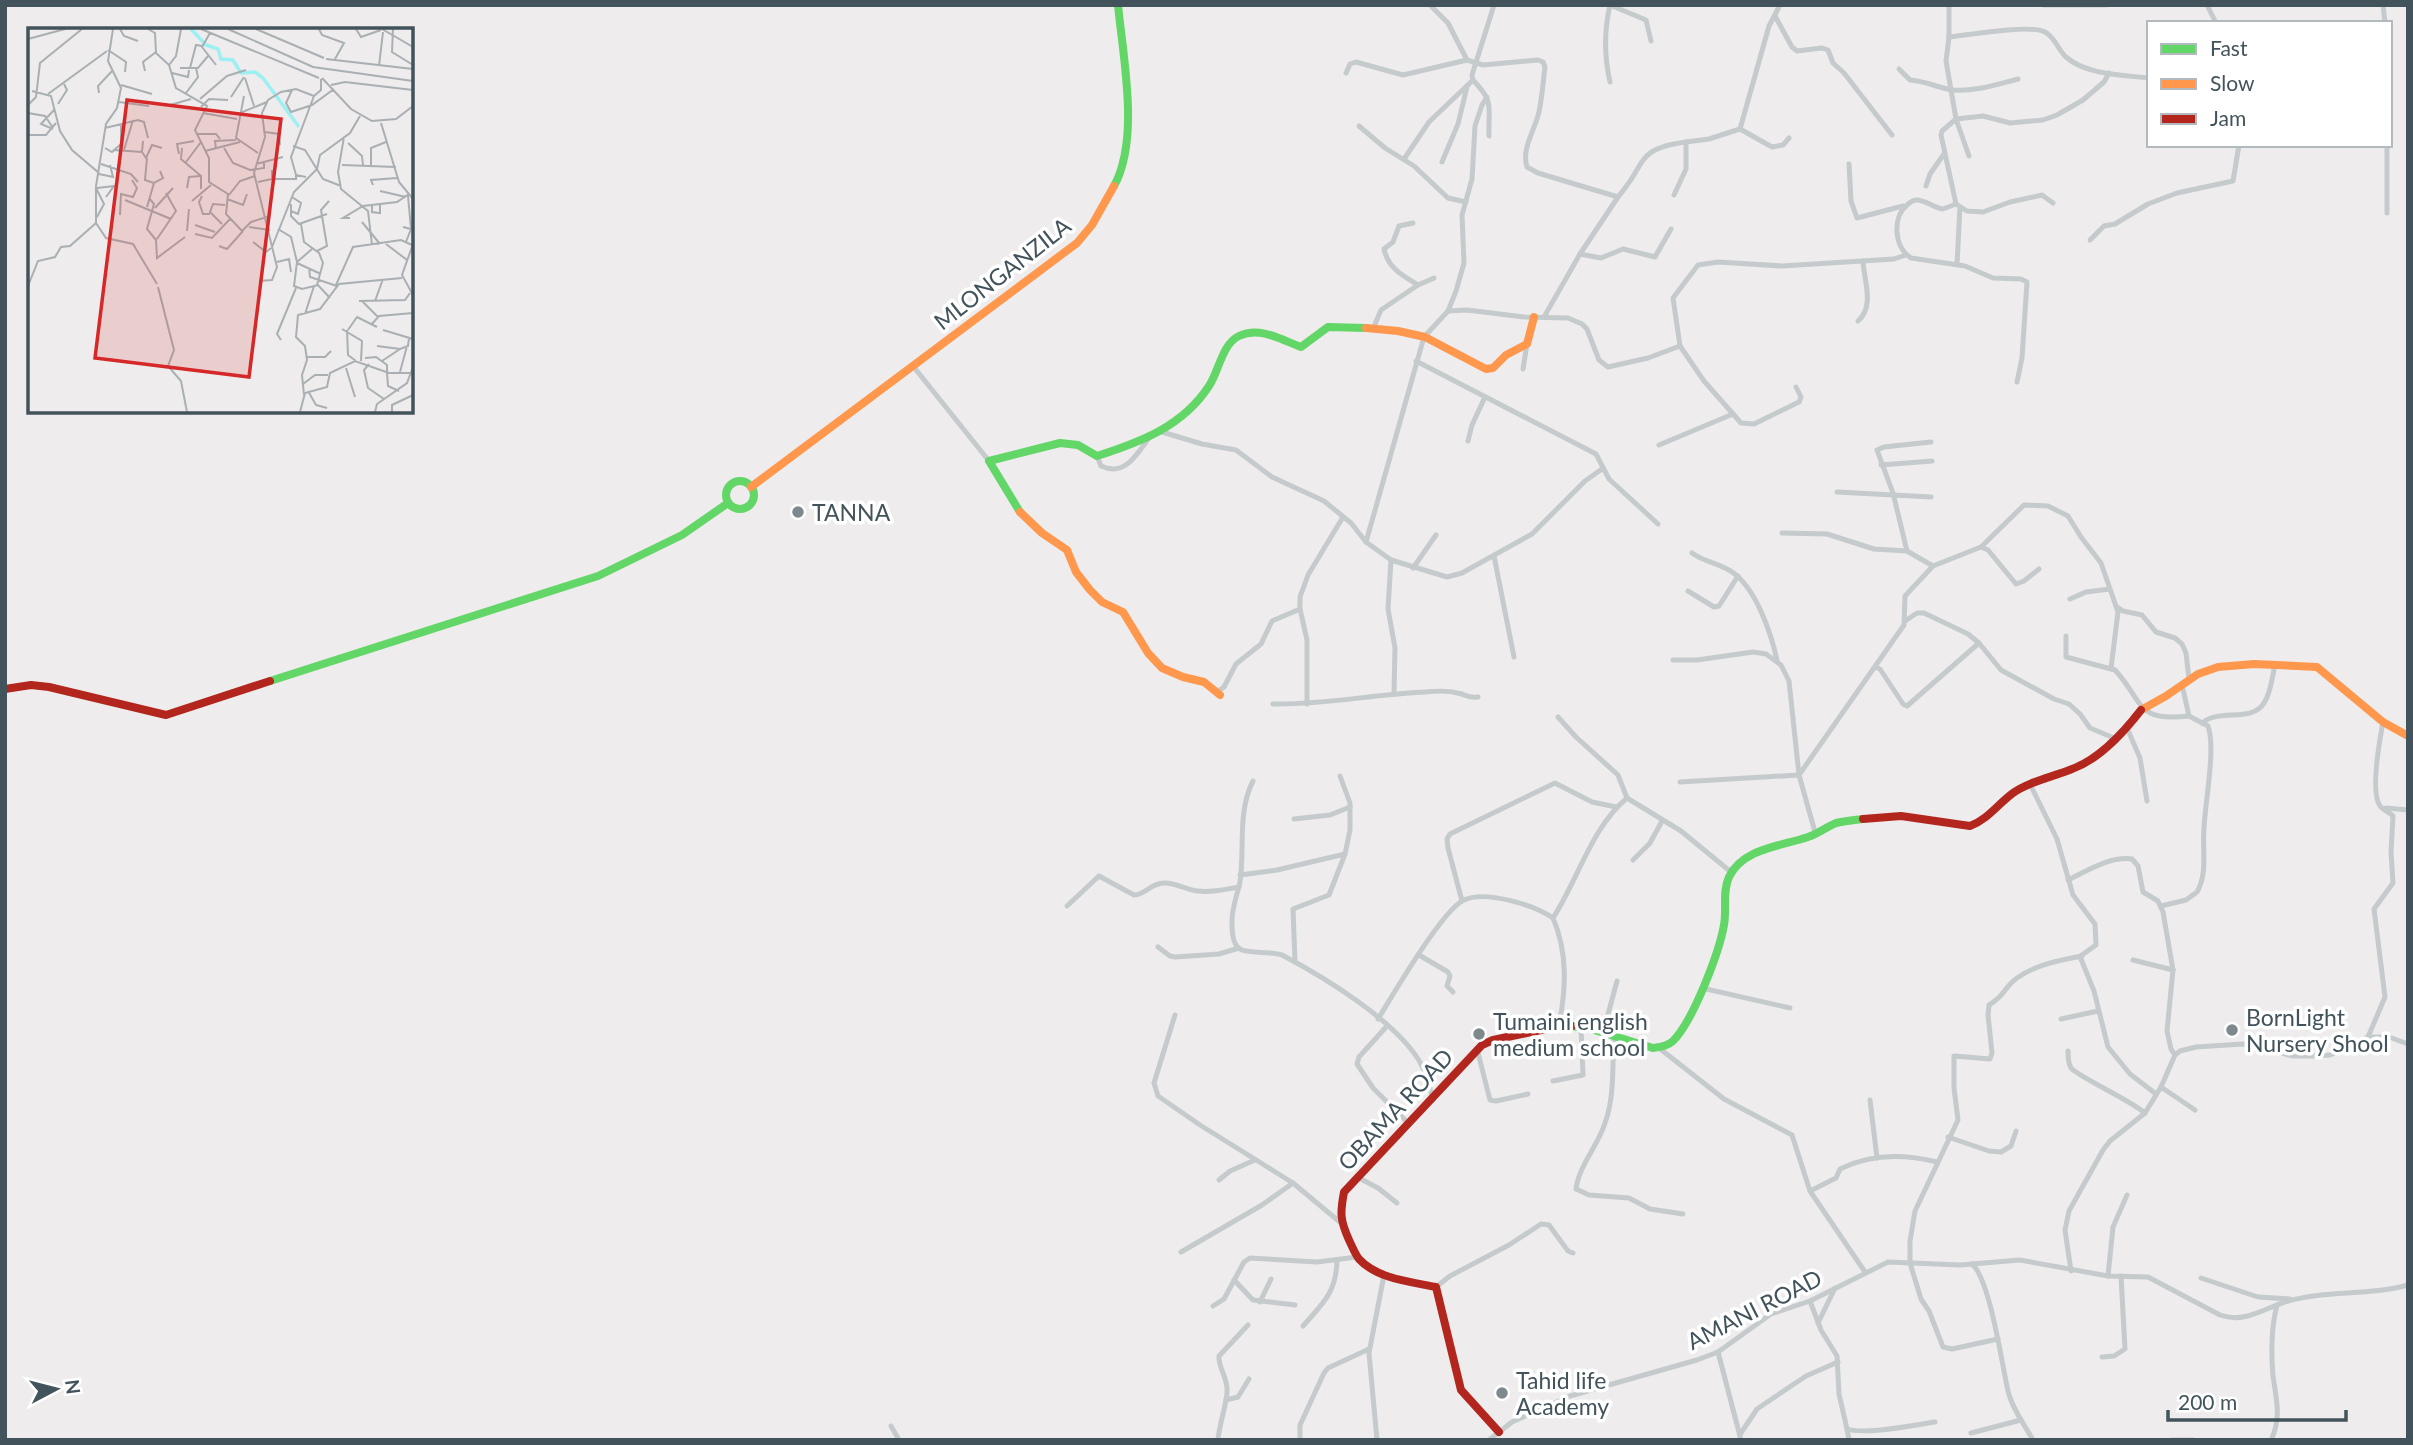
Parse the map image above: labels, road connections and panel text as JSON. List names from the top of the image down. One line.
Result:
{"streets":{"street":["MLONGANZILA","OBAMA ROAD","AMANI ROAD"]},"places":["TANNA","BornLight Nursery Shool","Tumaini english medium school","Tahid life Academy"],"legend":["Fast","Slow","Jam"],"scale_bar":"200 m","north":"right"}
